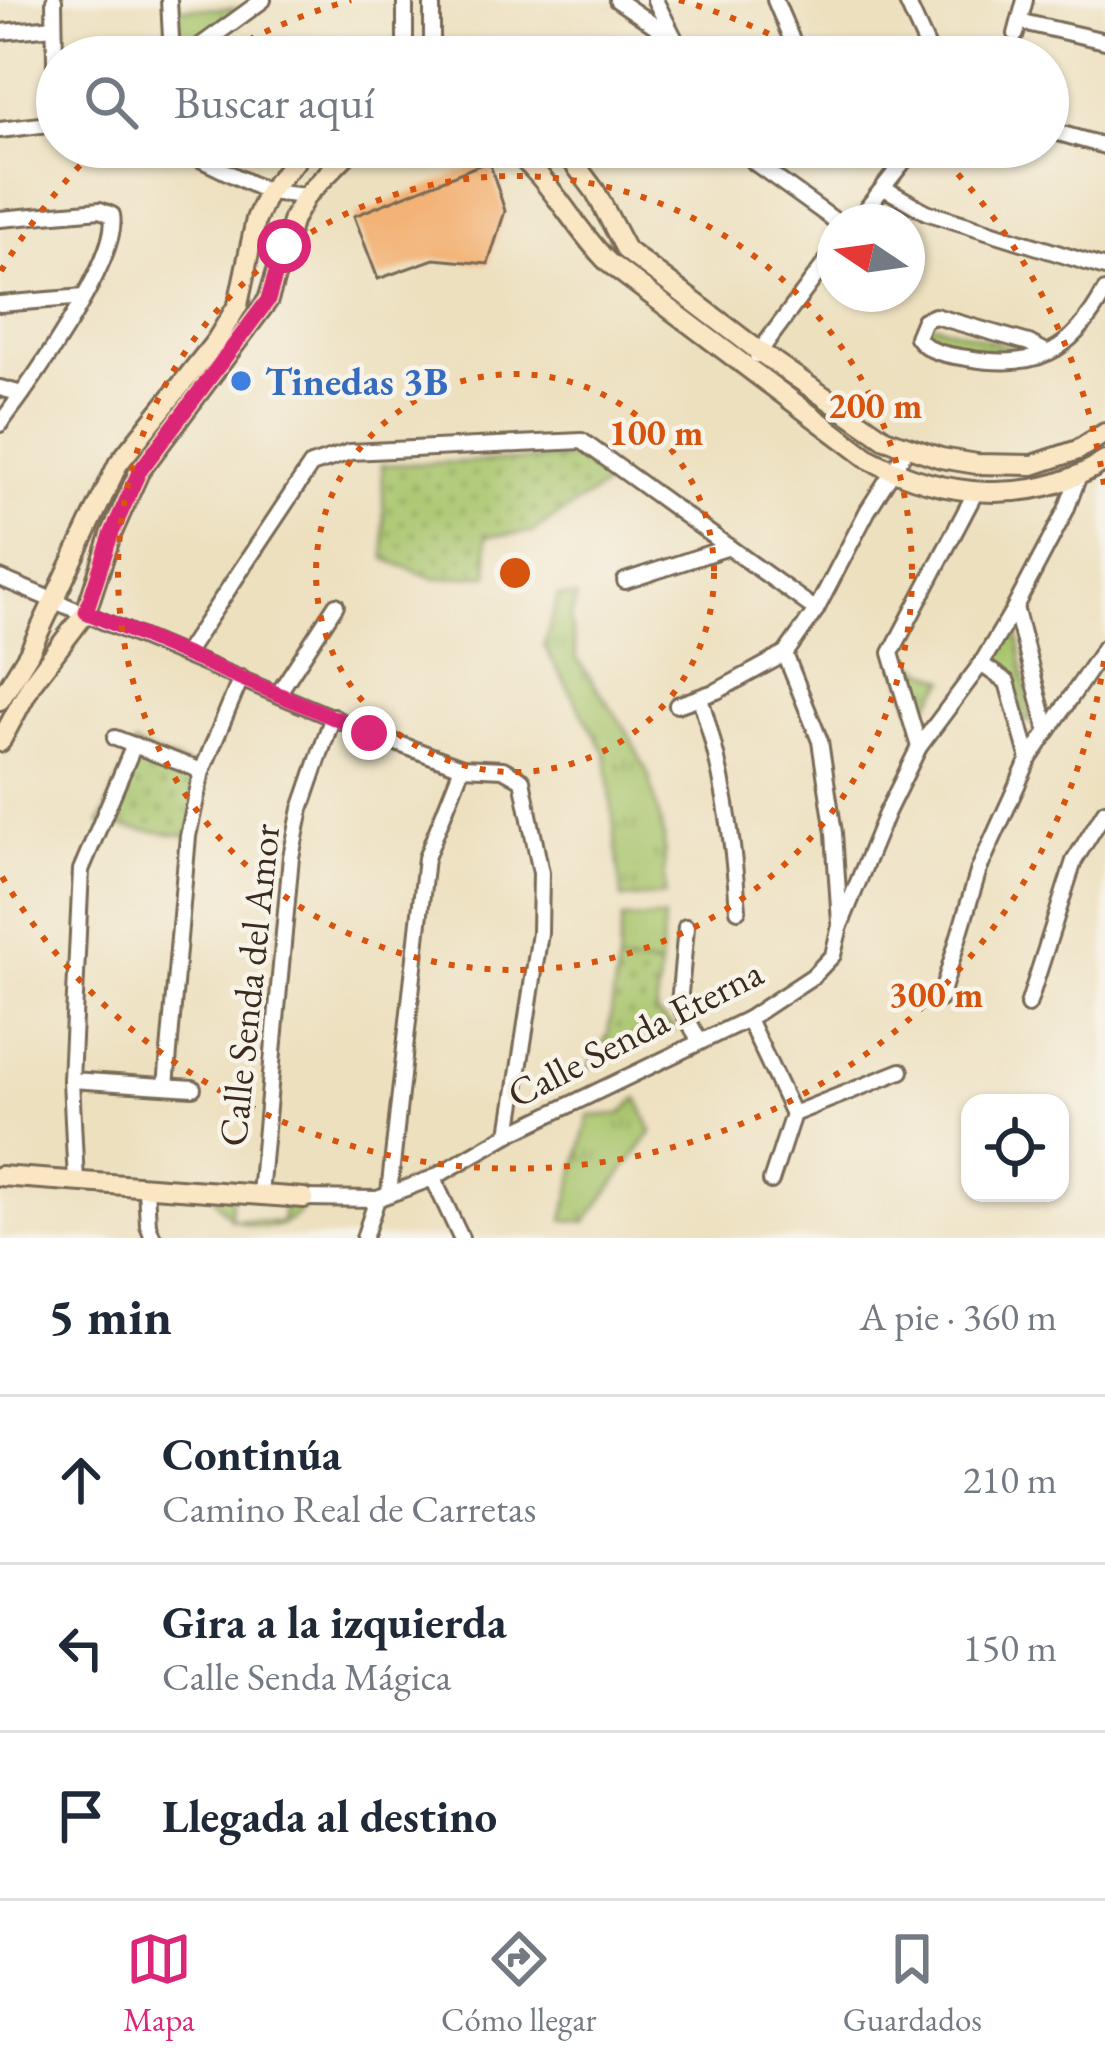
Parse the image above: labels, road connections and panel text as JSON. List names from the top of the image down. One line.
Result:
{"streets":{"street":["Calle Senda del Amor","Calle Senda Eterna"]},"crossings":[["Calle Senda del Amor","Calle Senda Eterna"]],"places":["Tinedas 3B"],"north":"left","page":{"search":"Buscar aquí","heading":["5 min","A pie · 360 m"],"list":[["Continúa","Camino Real de Carretas","210 m"],["Gira a la izquierda","Calle Senda Mágica","150 m"],"Llegada al destino"],"nav":["Mapa","Cómo llegar","Guardados"]},"rings":["200 m","100 m","300 m"]}
